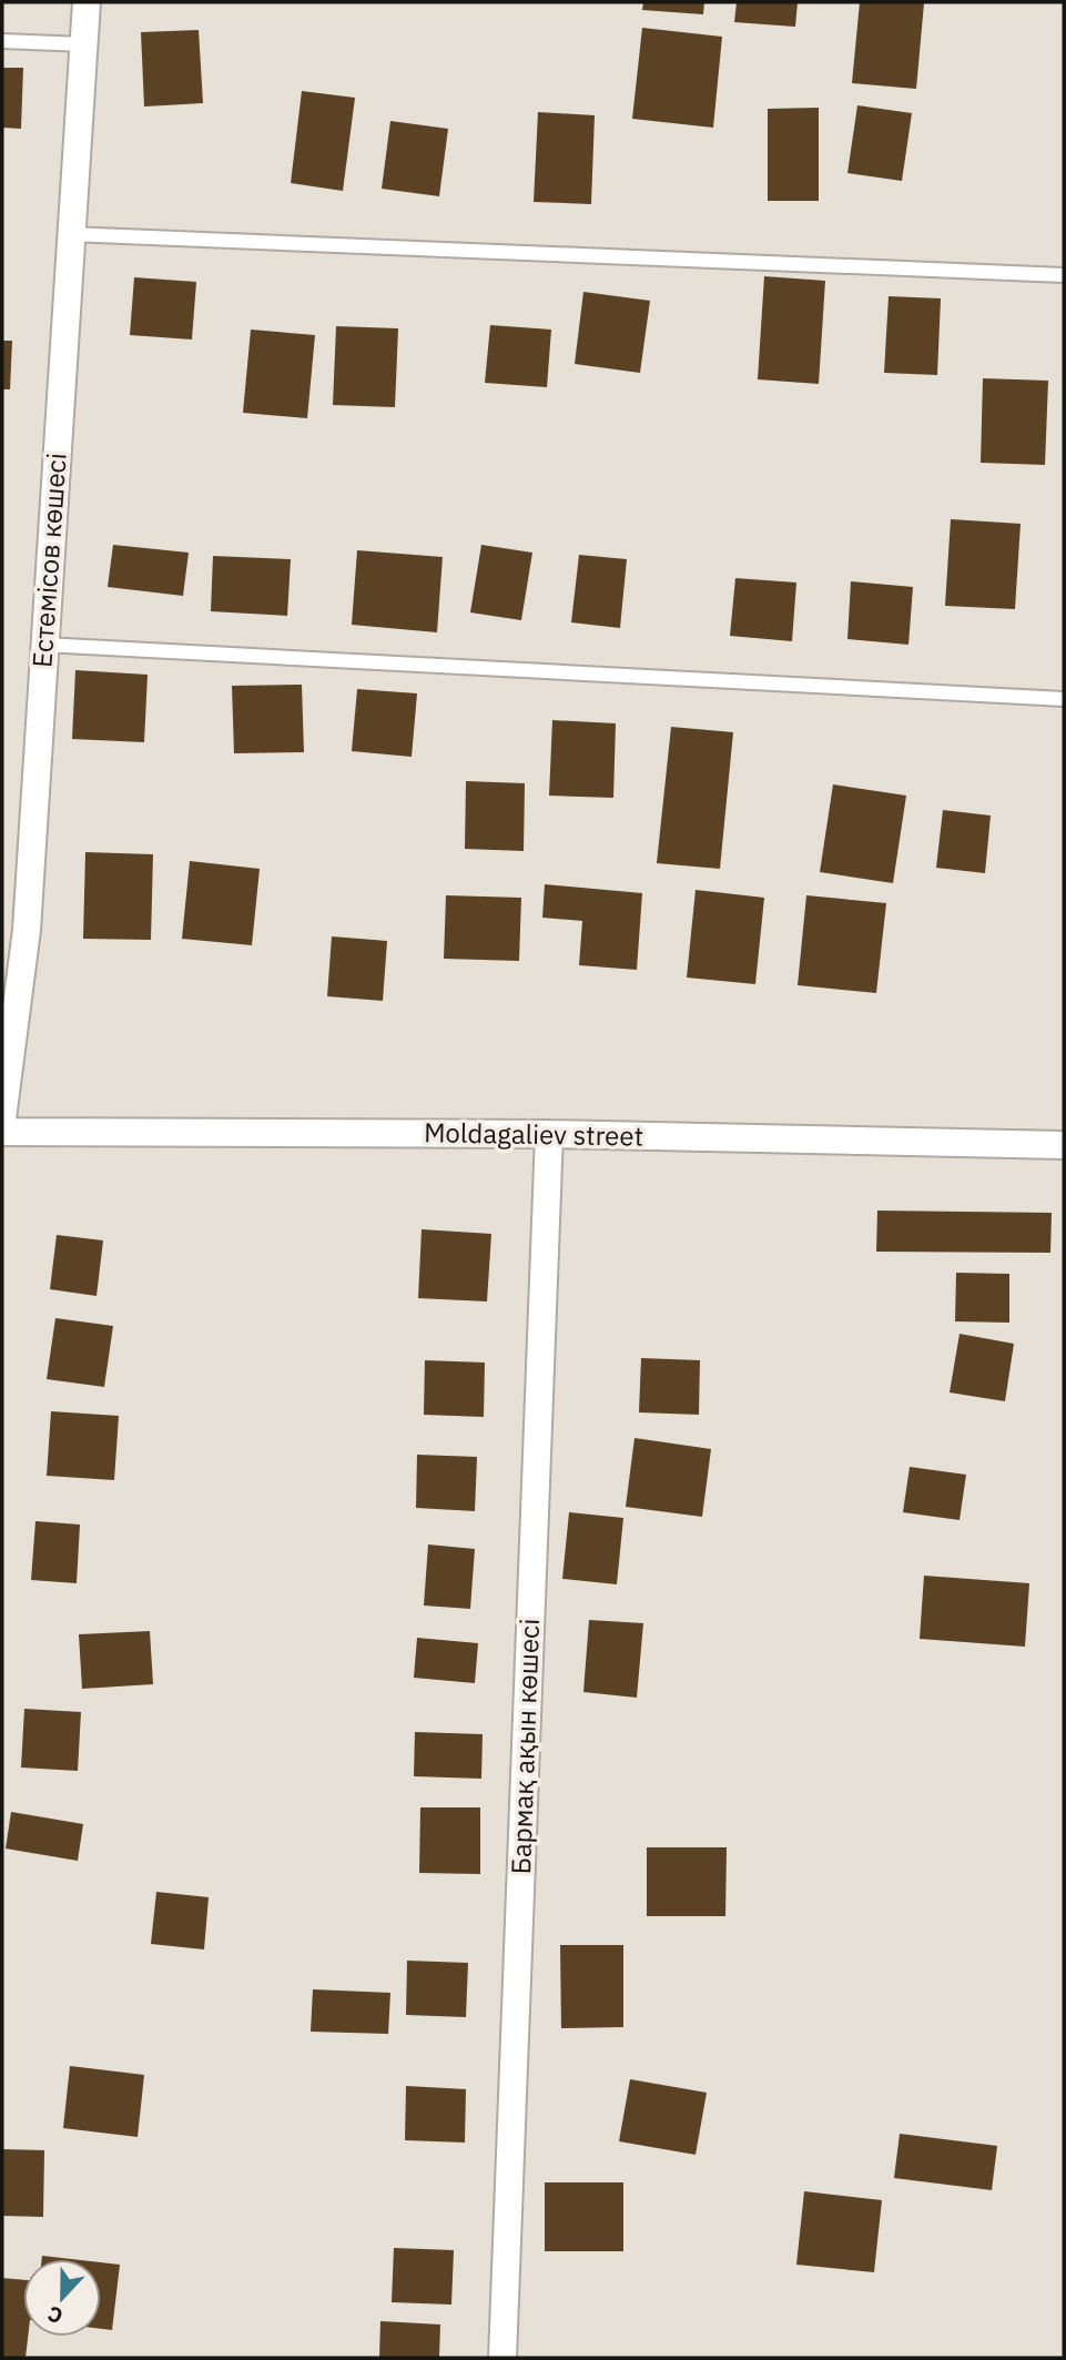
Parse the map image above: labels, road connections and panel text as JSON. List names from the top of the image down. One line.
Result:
{"streets":{"street":["Естемісов көшесі","Moldagaliev street","Бармақ ақын көшесі"]},"crossings":[["Moldagaliev street","Бармақ ақын көшесі"]],"north":"bottom"}
